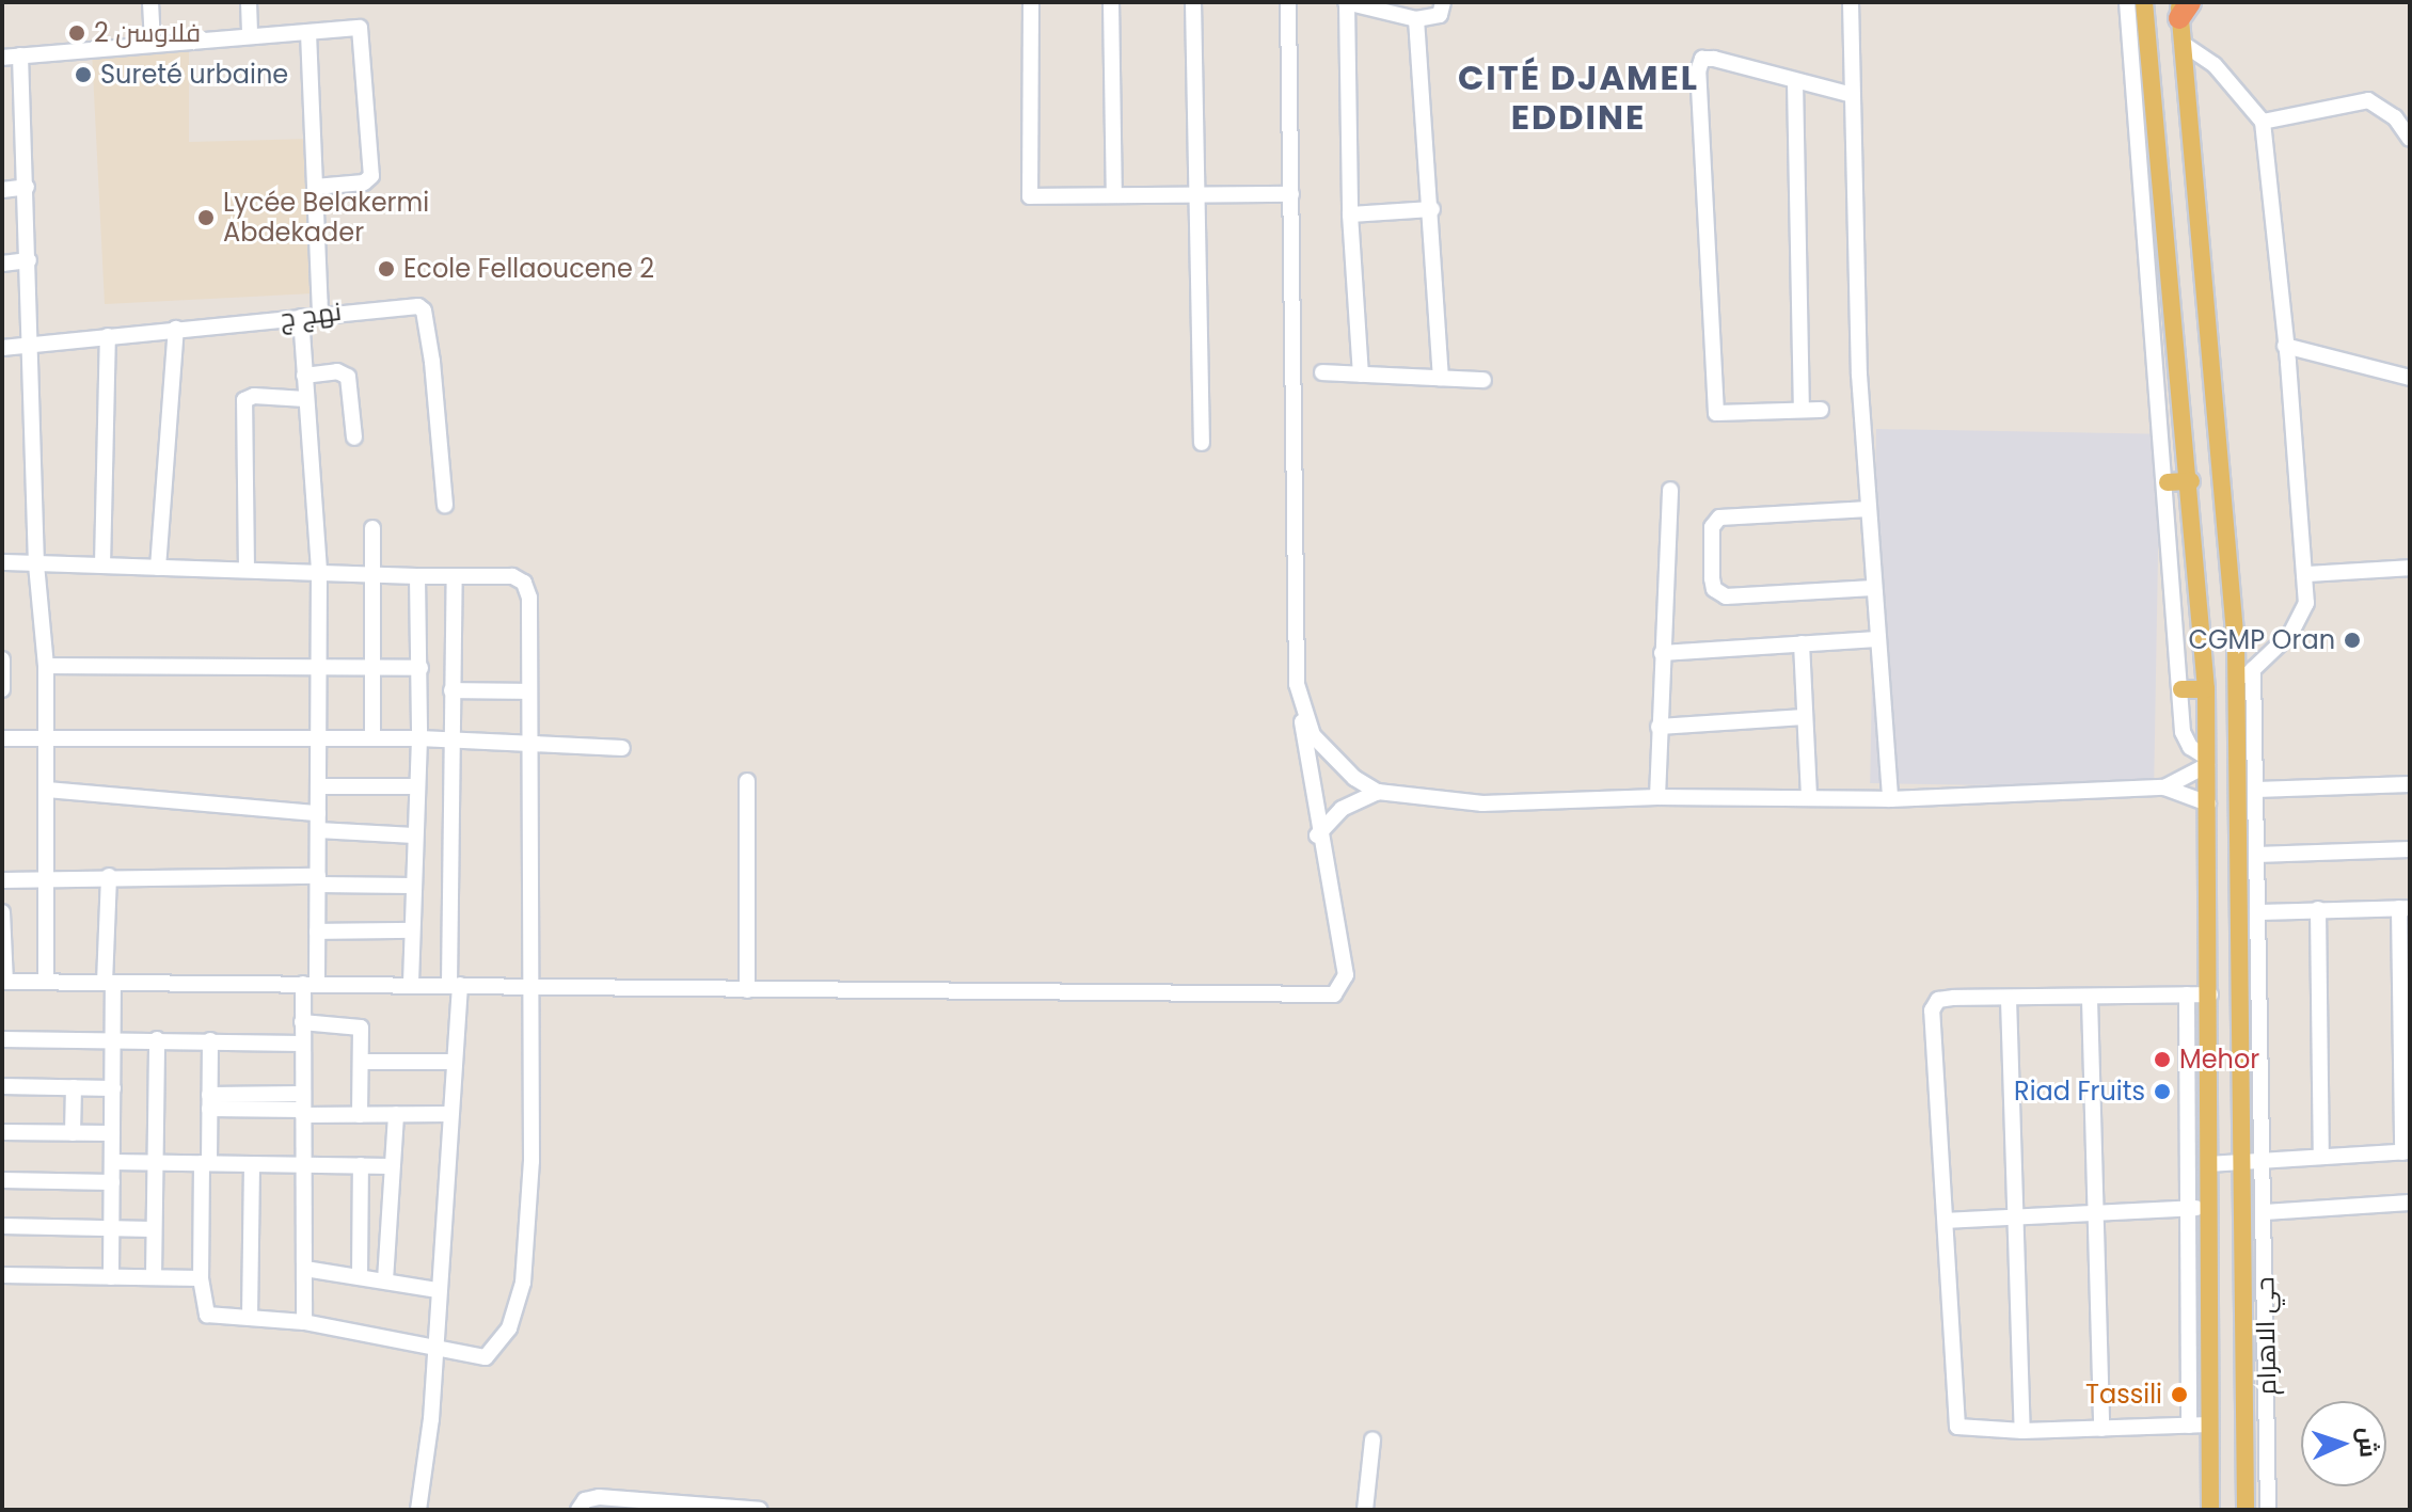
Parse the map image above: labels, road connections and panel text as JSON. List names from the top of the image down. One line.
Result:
{"streets":{"street":["نهج ج","حي الاهرام"]},"districts":["CITÉ DJAMEL EDDINE"],"places":["فلاوسن 2","Sureté urbaine","Lycée Belakermi Abdekader","Ecole Fellaoucene 2","CGMP Oran","Mehor","Riad Fruits","Tassili"],"north":"right"}
